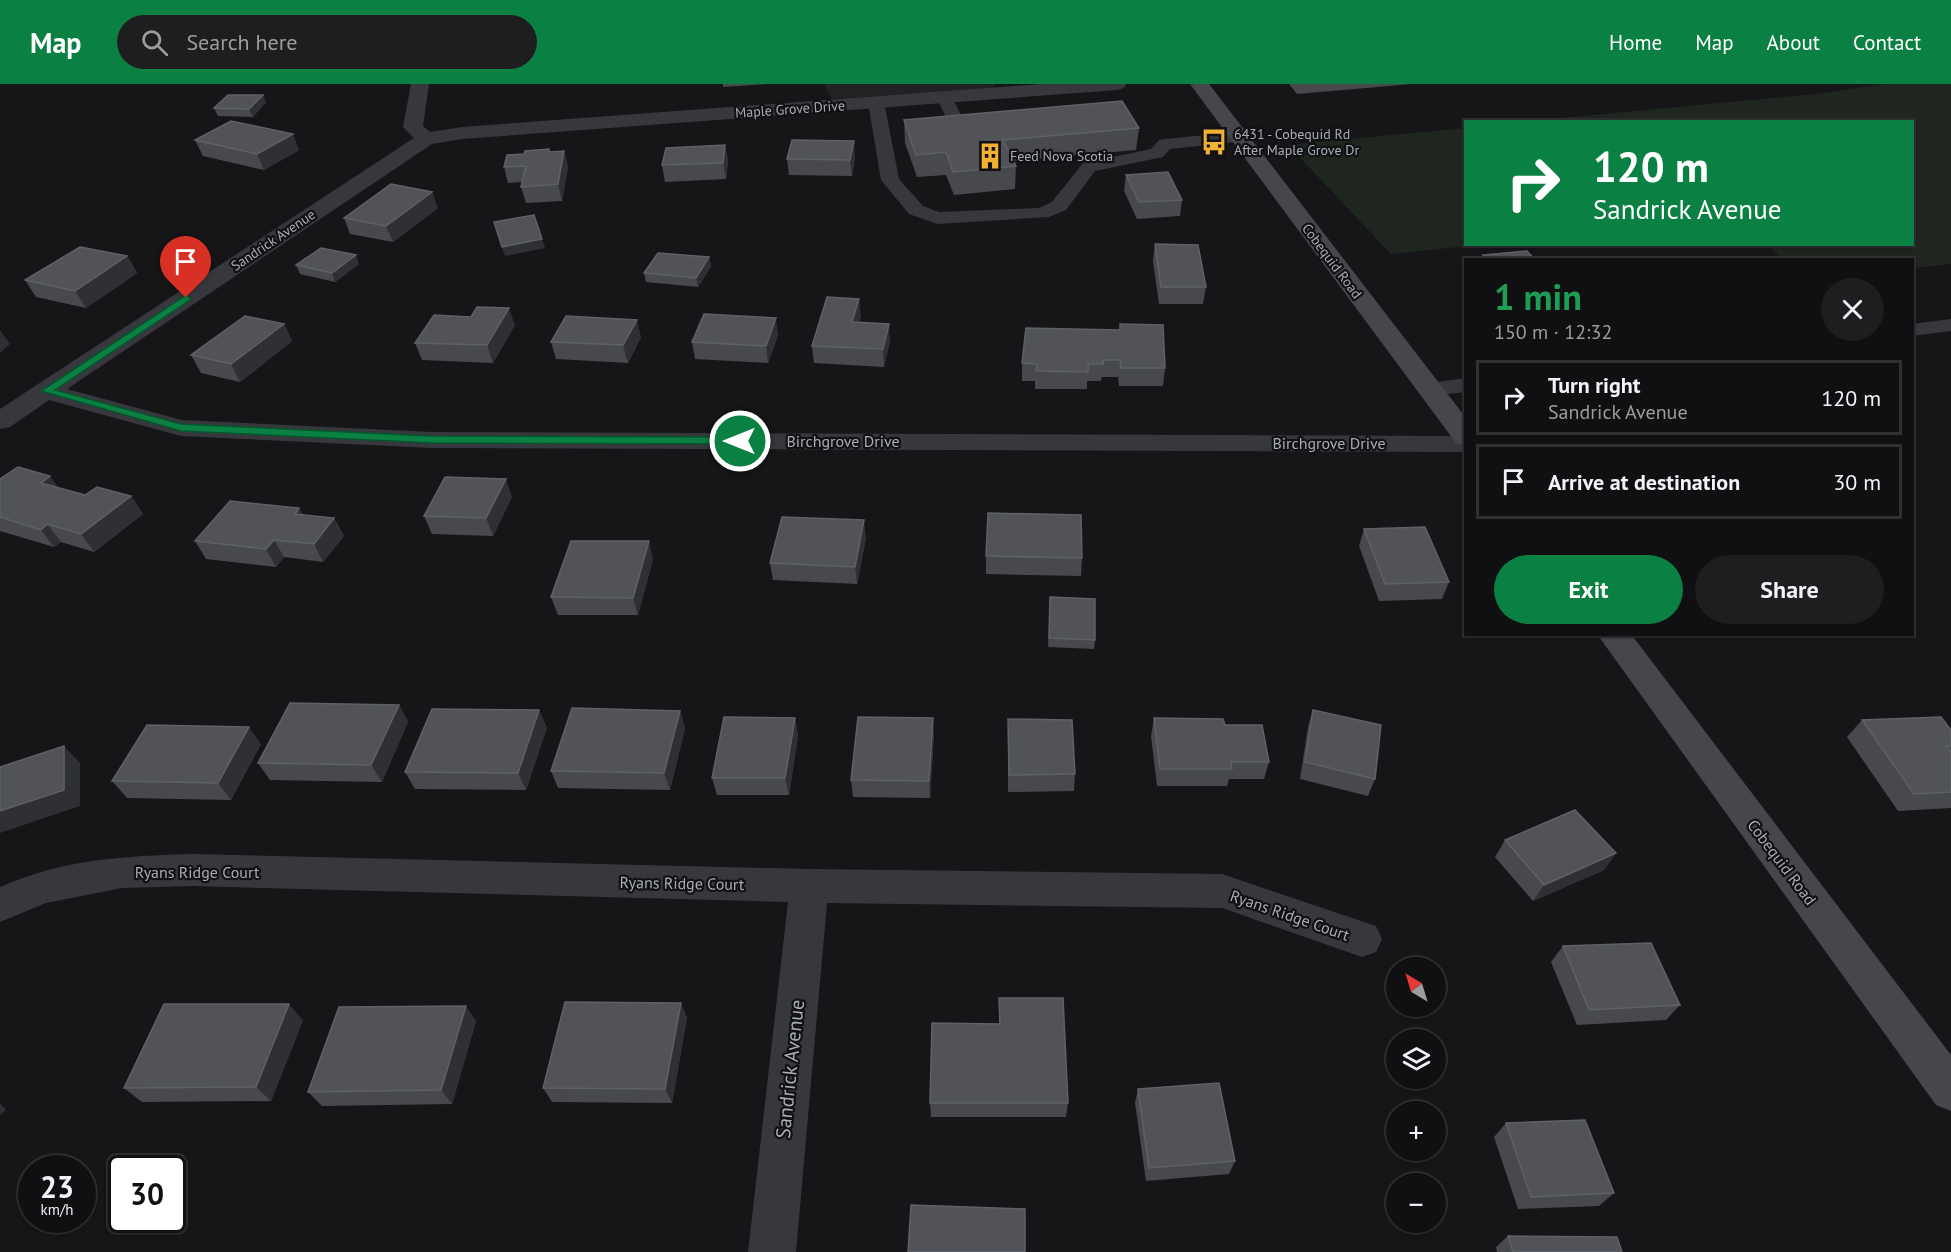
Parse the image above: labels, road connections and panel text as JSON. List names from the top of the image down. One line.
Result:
{"streets":{"main road":["Cobequid Road"],"street":["Maple Grove Drive","Sandrick Avenue","Birchgrove Drive","Ryans Ridge Court"]},"crossings":[["Maple Grove Drive","Sandrick Avenue"],["Sandrick Avenue","Birchgrove Drive"],["Sandrick Avenue","Ryans Ridge Court"]],"places":{"bus stop":["6431 - Cobequid Rd After Maple Grove Dr"],"building":["Feed Nova Scotia"]},"north":"top left","page":{"header":"Map","search":"Search here","nav":["Home","Map","About","Contact"],"turn":["120 m","Sandrick Avenue"],"heading":["1 min","150 m · 12:32"],"list":[{"name":"Turn right","note":"Sandrick Avenue","value":"120 m"},{"name":"Arrive at destination","value":"30 m"}],"buttons":["Exit","Share"],"map_buttons":["+","−"],"speed":"23 km/h","limit":"30"}}
